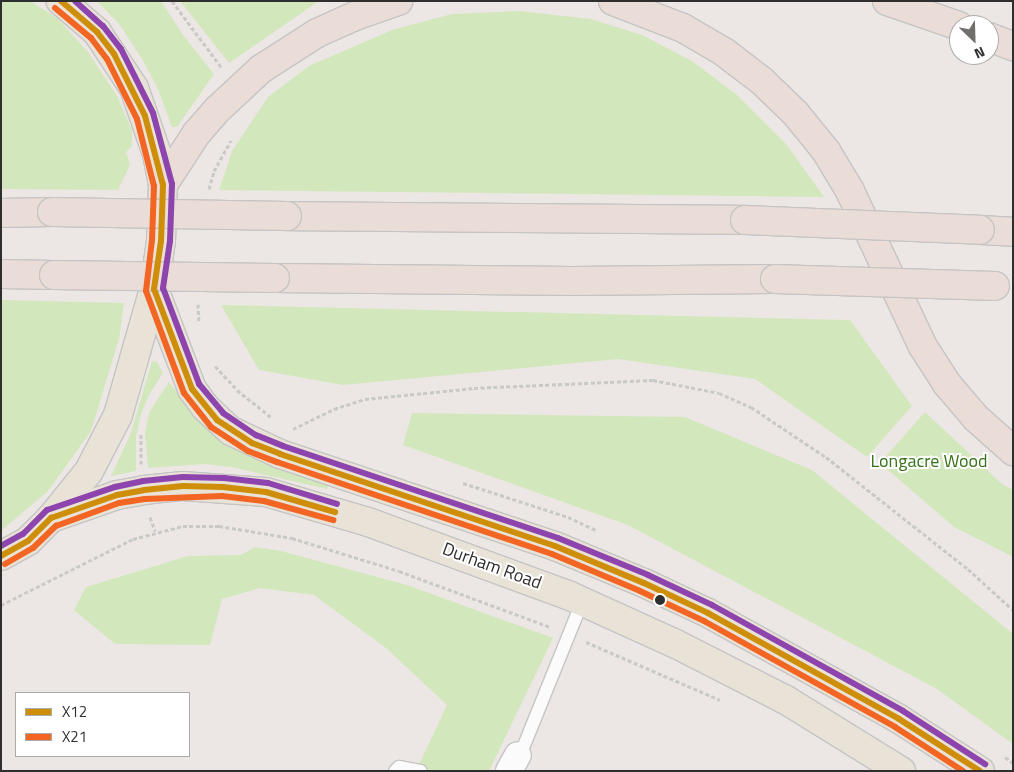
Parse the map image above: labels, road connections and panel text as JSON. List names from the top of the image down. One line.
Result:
{"streets":{"main road":["Durham Road"]},"parks":["Longacre Wood"],"lines":["transit line X12","transit line X21"],"legend":["X12","X21"],"north":"bottom right"}
